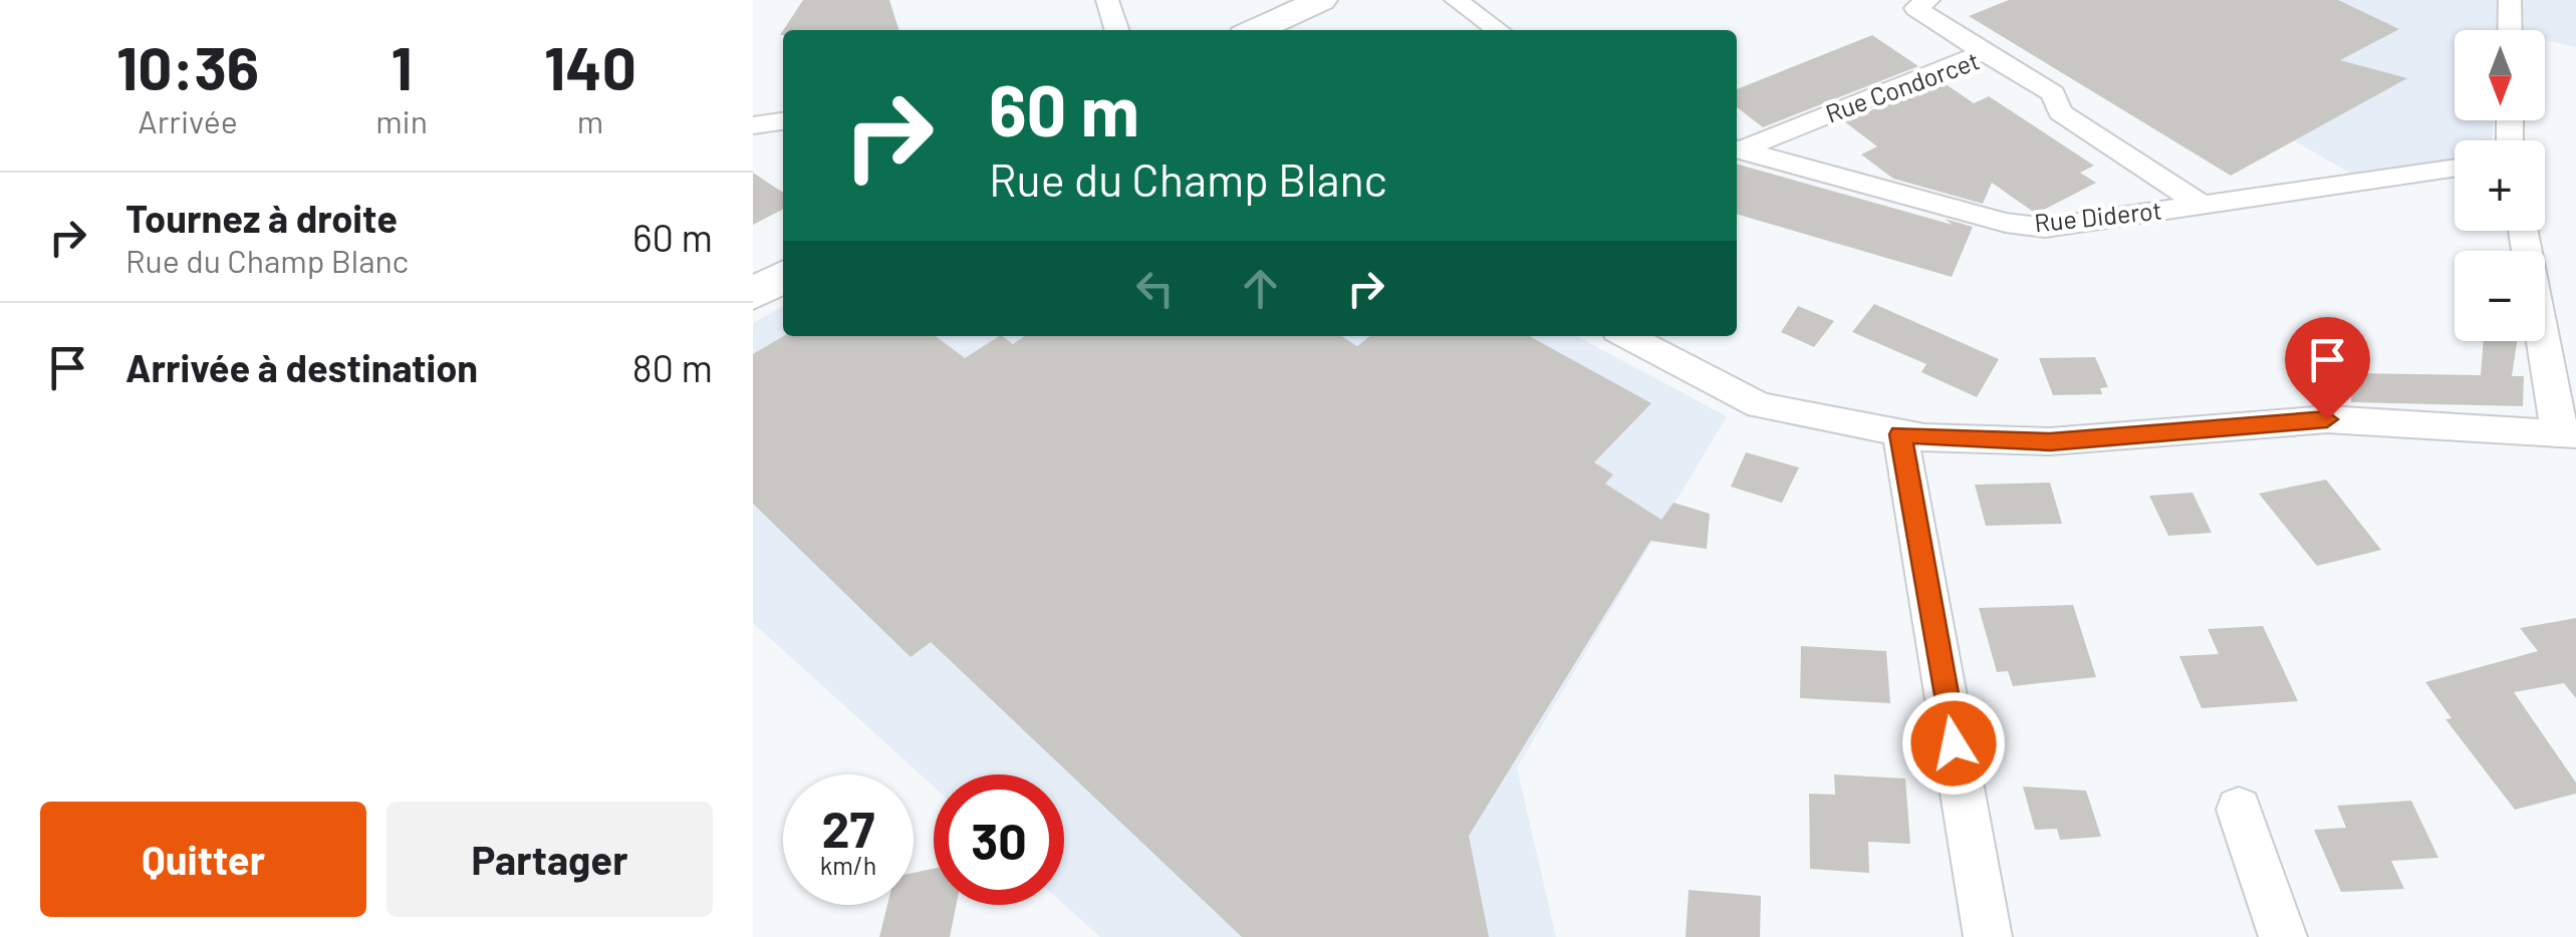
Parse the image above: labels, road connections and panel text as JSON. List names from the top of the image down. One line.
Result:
{"streets":{"street":["Rue Condorcet","Rue Diderot"]},"crossings":[["Rue Condorcet","Rue Diderot"]],"north":"bottom","page":{"eta":["10:36","Arrivée","1","min","140","m"],"map_buttons":["+","−"],"turn":["60 m","Rue du Champ Blanc"],"list":[{"name":"Tournez à droite","note":"Rue du Champ Blanc","value":"60 m"},{"name":"Arrivée à destination","value":"80 m"}],"speed":"27 km/h","limit":"30","buttons":["Quitter","Partager"]}}
